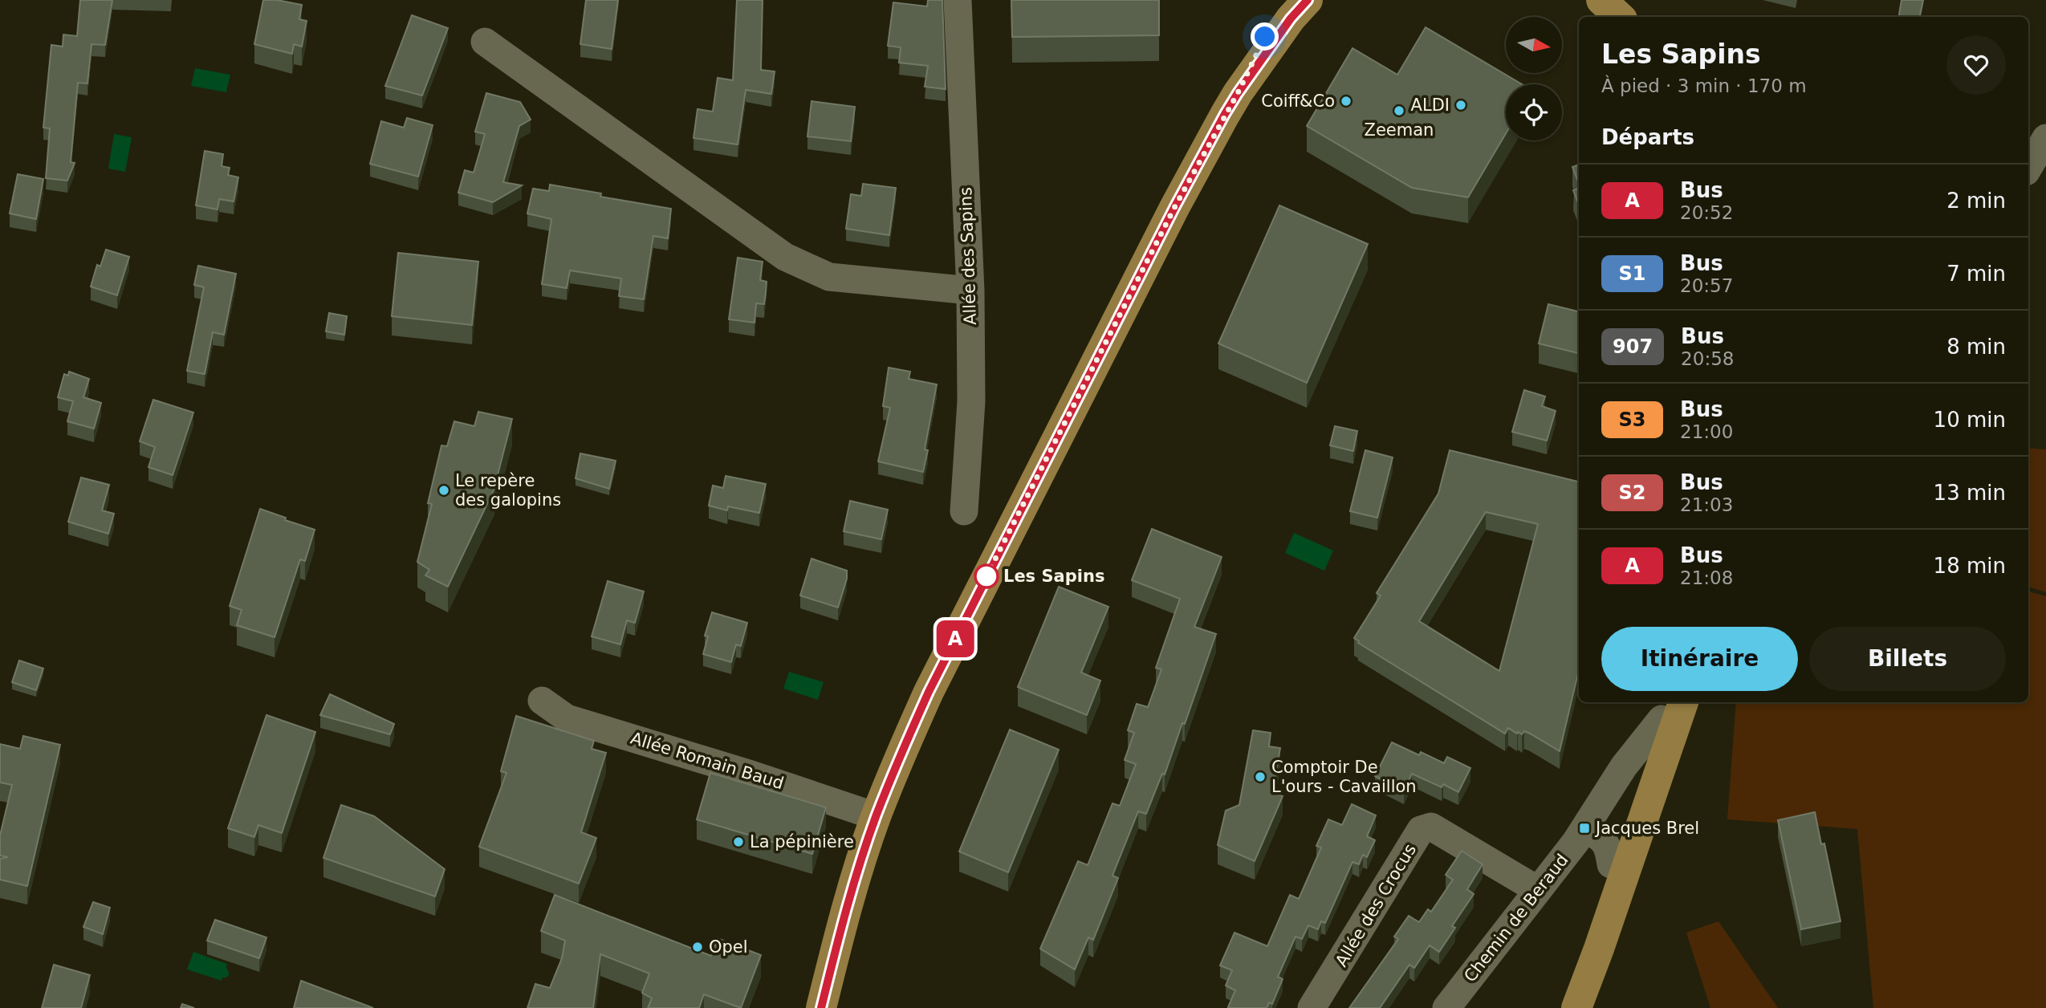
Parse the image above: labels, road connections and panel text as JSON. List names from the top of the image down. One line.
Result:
{"streets":{"street":["Allée des Sapins","Allée Romain Baud","Allée des Crocus","Chemin de Beraud"]},"crossings":[["Allée des Crocus","Chemin de Beraud"]],"places":{"other":["Coiff&Co","ALDI","Zeeman","Le repère des galopins","Les Sapins","Comptoir De L'ours - Cavaillon","La pépinière","Opel"],"transit":["Jacques Brel"]},"lines":["bus line A"],"north":"right","page":{"on_map":"A","heading":[["Les Sapins","À pied · 3 min · 170 m"],"Départs"],"list":[{"mark":"A","name":"Bus","note":"20:52","value":"2 min"},{"mark":"S1","name":"Bus","note":"20:57","value":"7 min"},{"mark":"907","name":"Bus","note":"20:58","value":"8 min"},{"mark":"S3","name":"Bus","note":"21:00","value":"10 min"},{"mark":"S2","name":"Bus","note":"21:03","value":"13 min"},{"mark":"A","name":"Bus","note":"21:08","value":"18 min"}],"buttons":["Itinéraire","Billets"]}}
